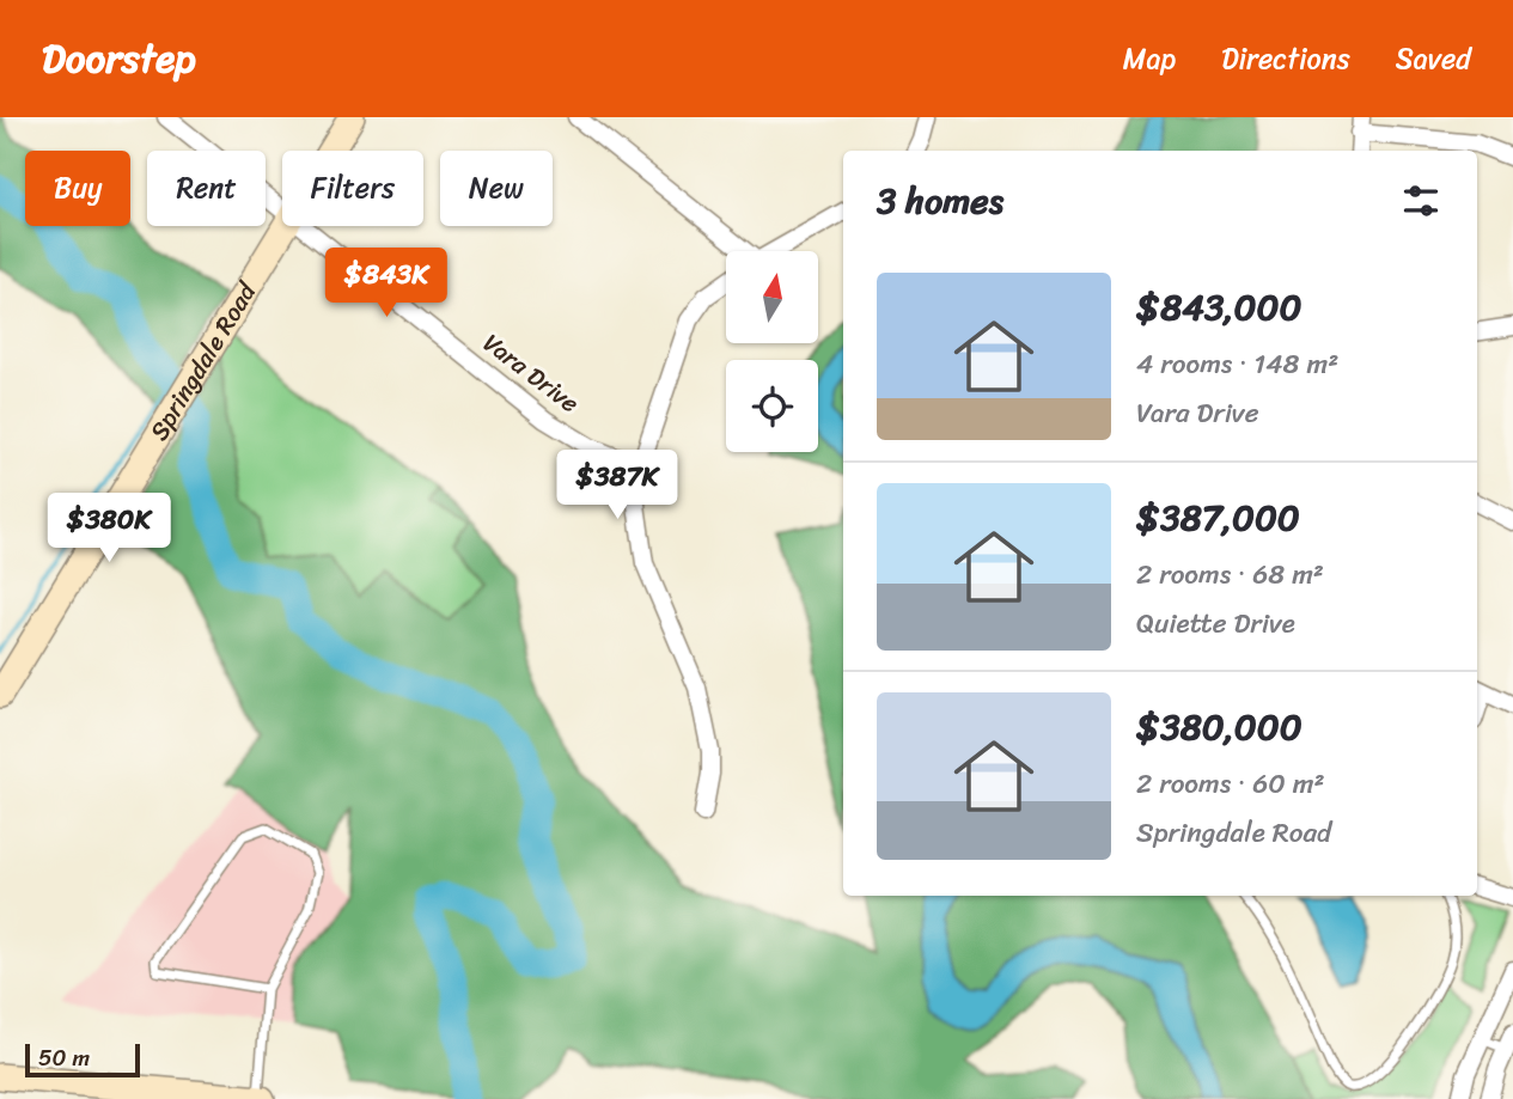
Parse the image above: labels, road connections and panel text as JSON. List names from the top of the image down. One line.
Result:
{"streets":{"street":["Springdale Road","Vara Drive"]},"scale_bar":"50 m","north":"top","page":{"header":"Doorstep","nav":["Map","Directions","Saved"],"chip":["Buy","Rent","Filters","New"],"heading":"3 homes","price":["$843K","$387K","$380K"],"list":[{"name":"$843,000","note":"4 rooms · 148 m² · Vara Drive"},{"name":"$387,000","note":"2 rooms · 68 m² · Quiette Drive"},{"name":"$380,000","note":"2 rooms · 60 m² · Springdale Road"}],"scale":"50 m"}}
